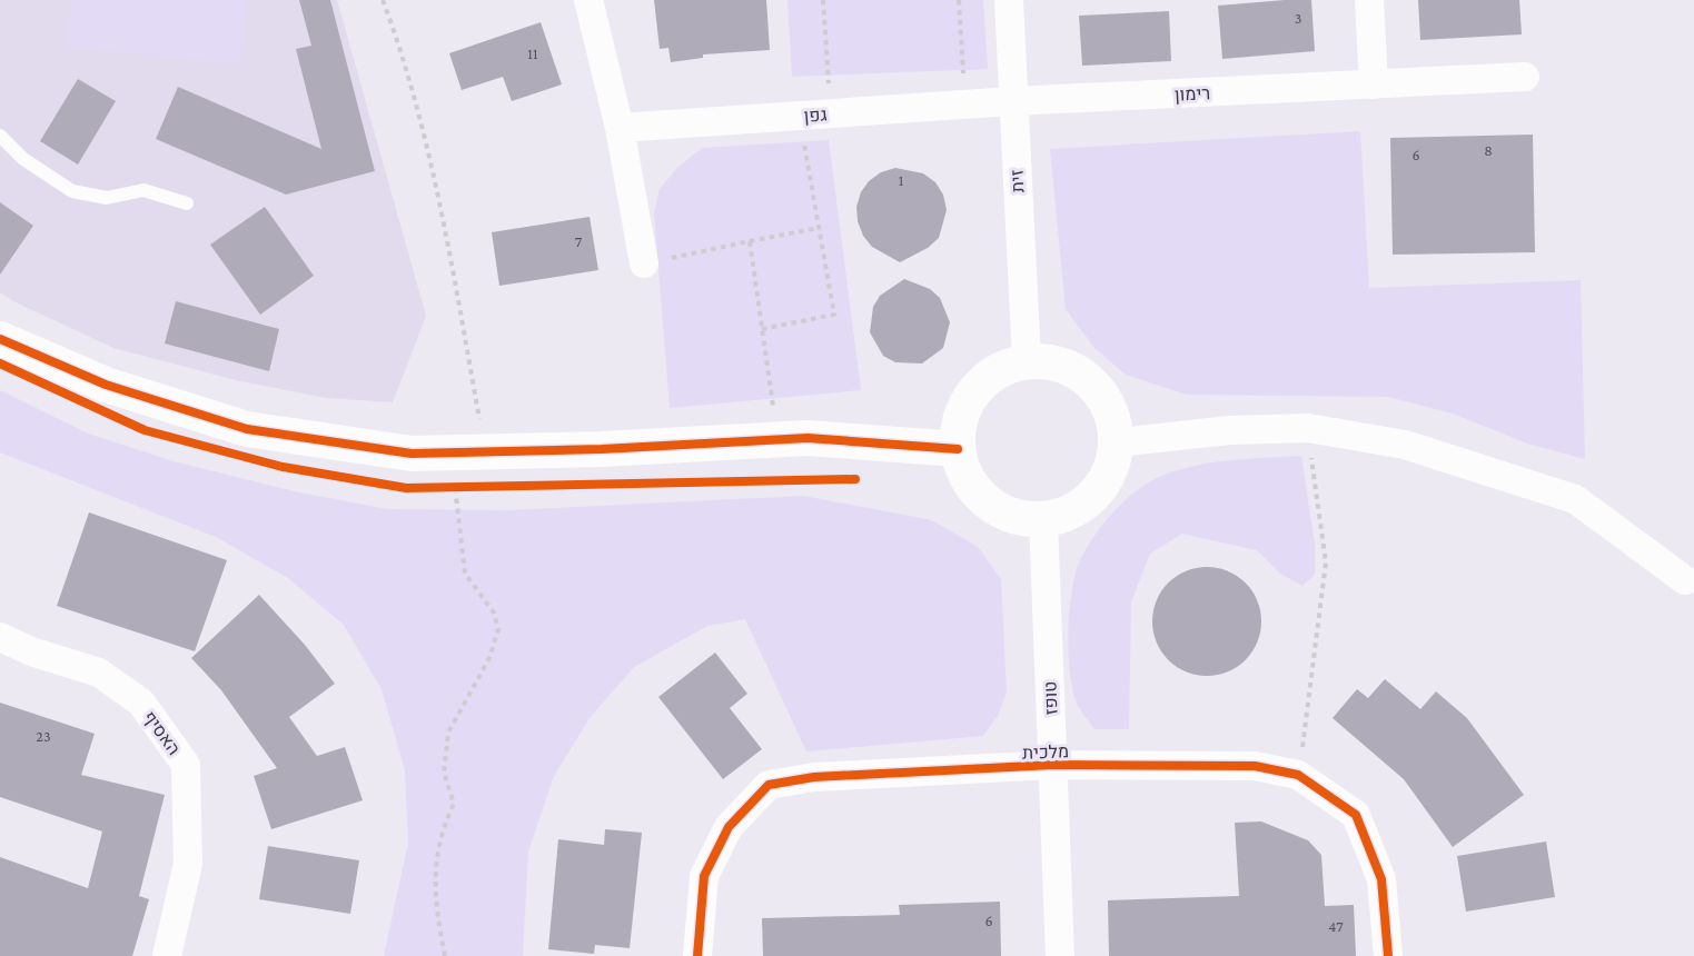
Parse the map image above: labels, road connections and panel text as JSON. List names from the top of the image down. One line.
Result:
{"streets":{"street":["רימון","גפן","זית","טופז","האסיף","מלכית"]},"crossings":[["רימון","גפן"],["רימון","זית"],["גפן","זית"],["זית","טופז"],["טופז","מלכית"]],"house_numbers":["3","11","8","6","1","7","23","6","47"]}
